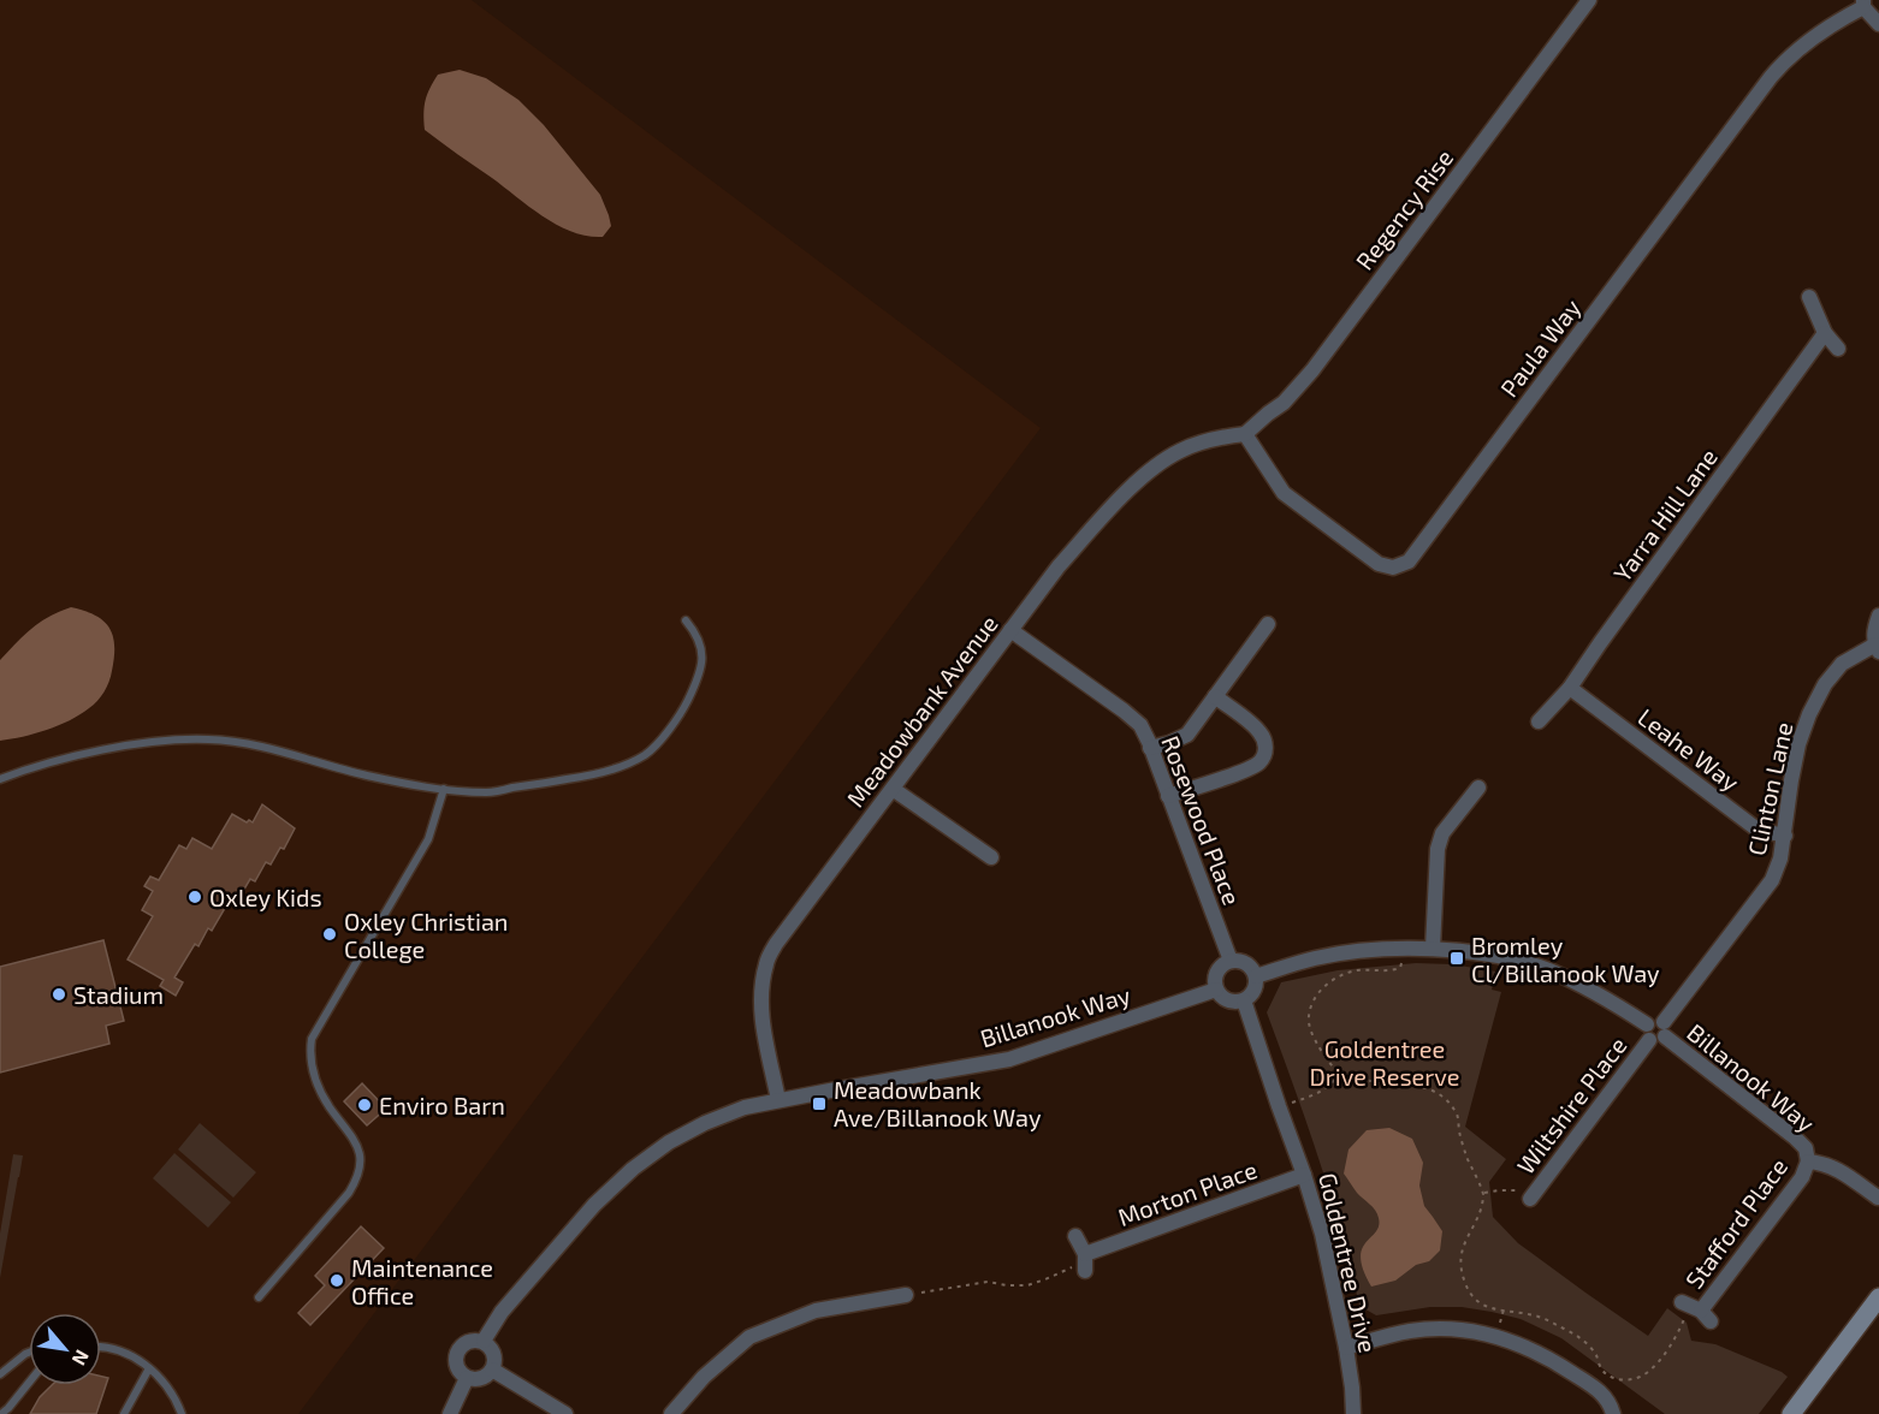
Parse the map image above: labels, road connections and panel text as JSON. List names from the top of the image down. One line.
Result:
{"streets":{"street":["Regency Rise","Paula Way","Yarra Hill Lane","Meadowbank Avenue","Leahe Way","Clinton Lane","Rosewood Place","Billanook Way","Wiltshire Place","Morton Place","Stafford Place","Goldentree Drive"]},"crossings":[["Regency Rise","Paula Way"],["Regency Rise","Meadowbank Avenue"],["Paula Way","Meadowbank Avenue"],["Yarra Hill Lane","Leahe Way"],["Meadowbank Avenue","Rosewood Place"],["Meadowbank Avenue","Billanook Way"],["Leahe Way","Clinton Lane"],["Clinton Lane","Billanook Way"],["Clinton Lane","Wiltshire Place"],["Rosewood Place","Billanook Way"],["Rosewood Place","Goldentree Drive"],["Billanook Way","Wiltshire Place"],["Billanook Way","Stafford Place"],["Billanook Way","Goldentree Drive"],["Morton Place","Goldentree Drive"]],"parks":["Goldentree Drive Reserve"],"places":{"other":["Oxley Kids","Oxley Christian College","Stadium","Enviro Barn","Maintenance Office"],"transit":["Bromley Cl/Billanook Way","Meadowbank Ave/Billanook Way"]},"north":"bottom right"}
